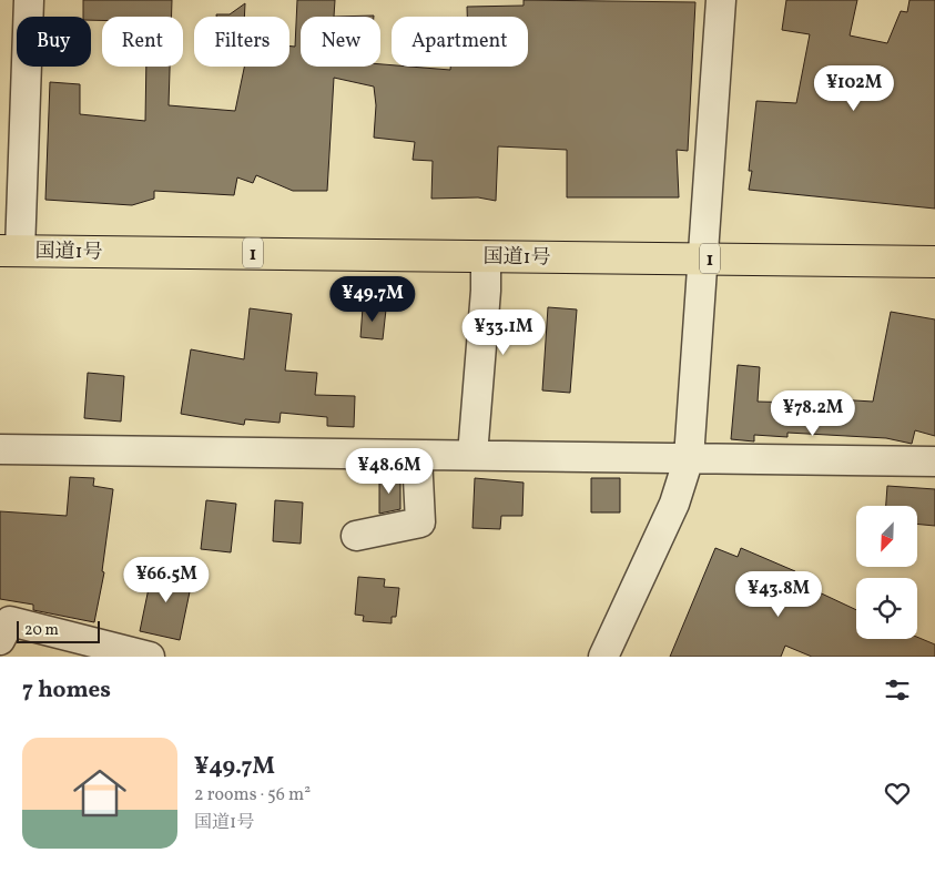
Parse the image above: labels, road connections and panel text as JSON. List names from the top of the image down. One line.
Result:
{"streets":{"highway":["国道1号","1"]},"scale_bar":"20 m","north":"bottom left","page":{"chip":["Buy","Rent","Filters","New","Apartment"],"price":["¥102M","¥49.7M","¥33.1M","¥78.2M","¥48.6M","¥66.5M","¥43.8M"],"scale":"20 m","heading":"7 homes","list":[{"name":"¥49.7M","note":"2 rooms · 56 m² · 国道1号"}]}}
